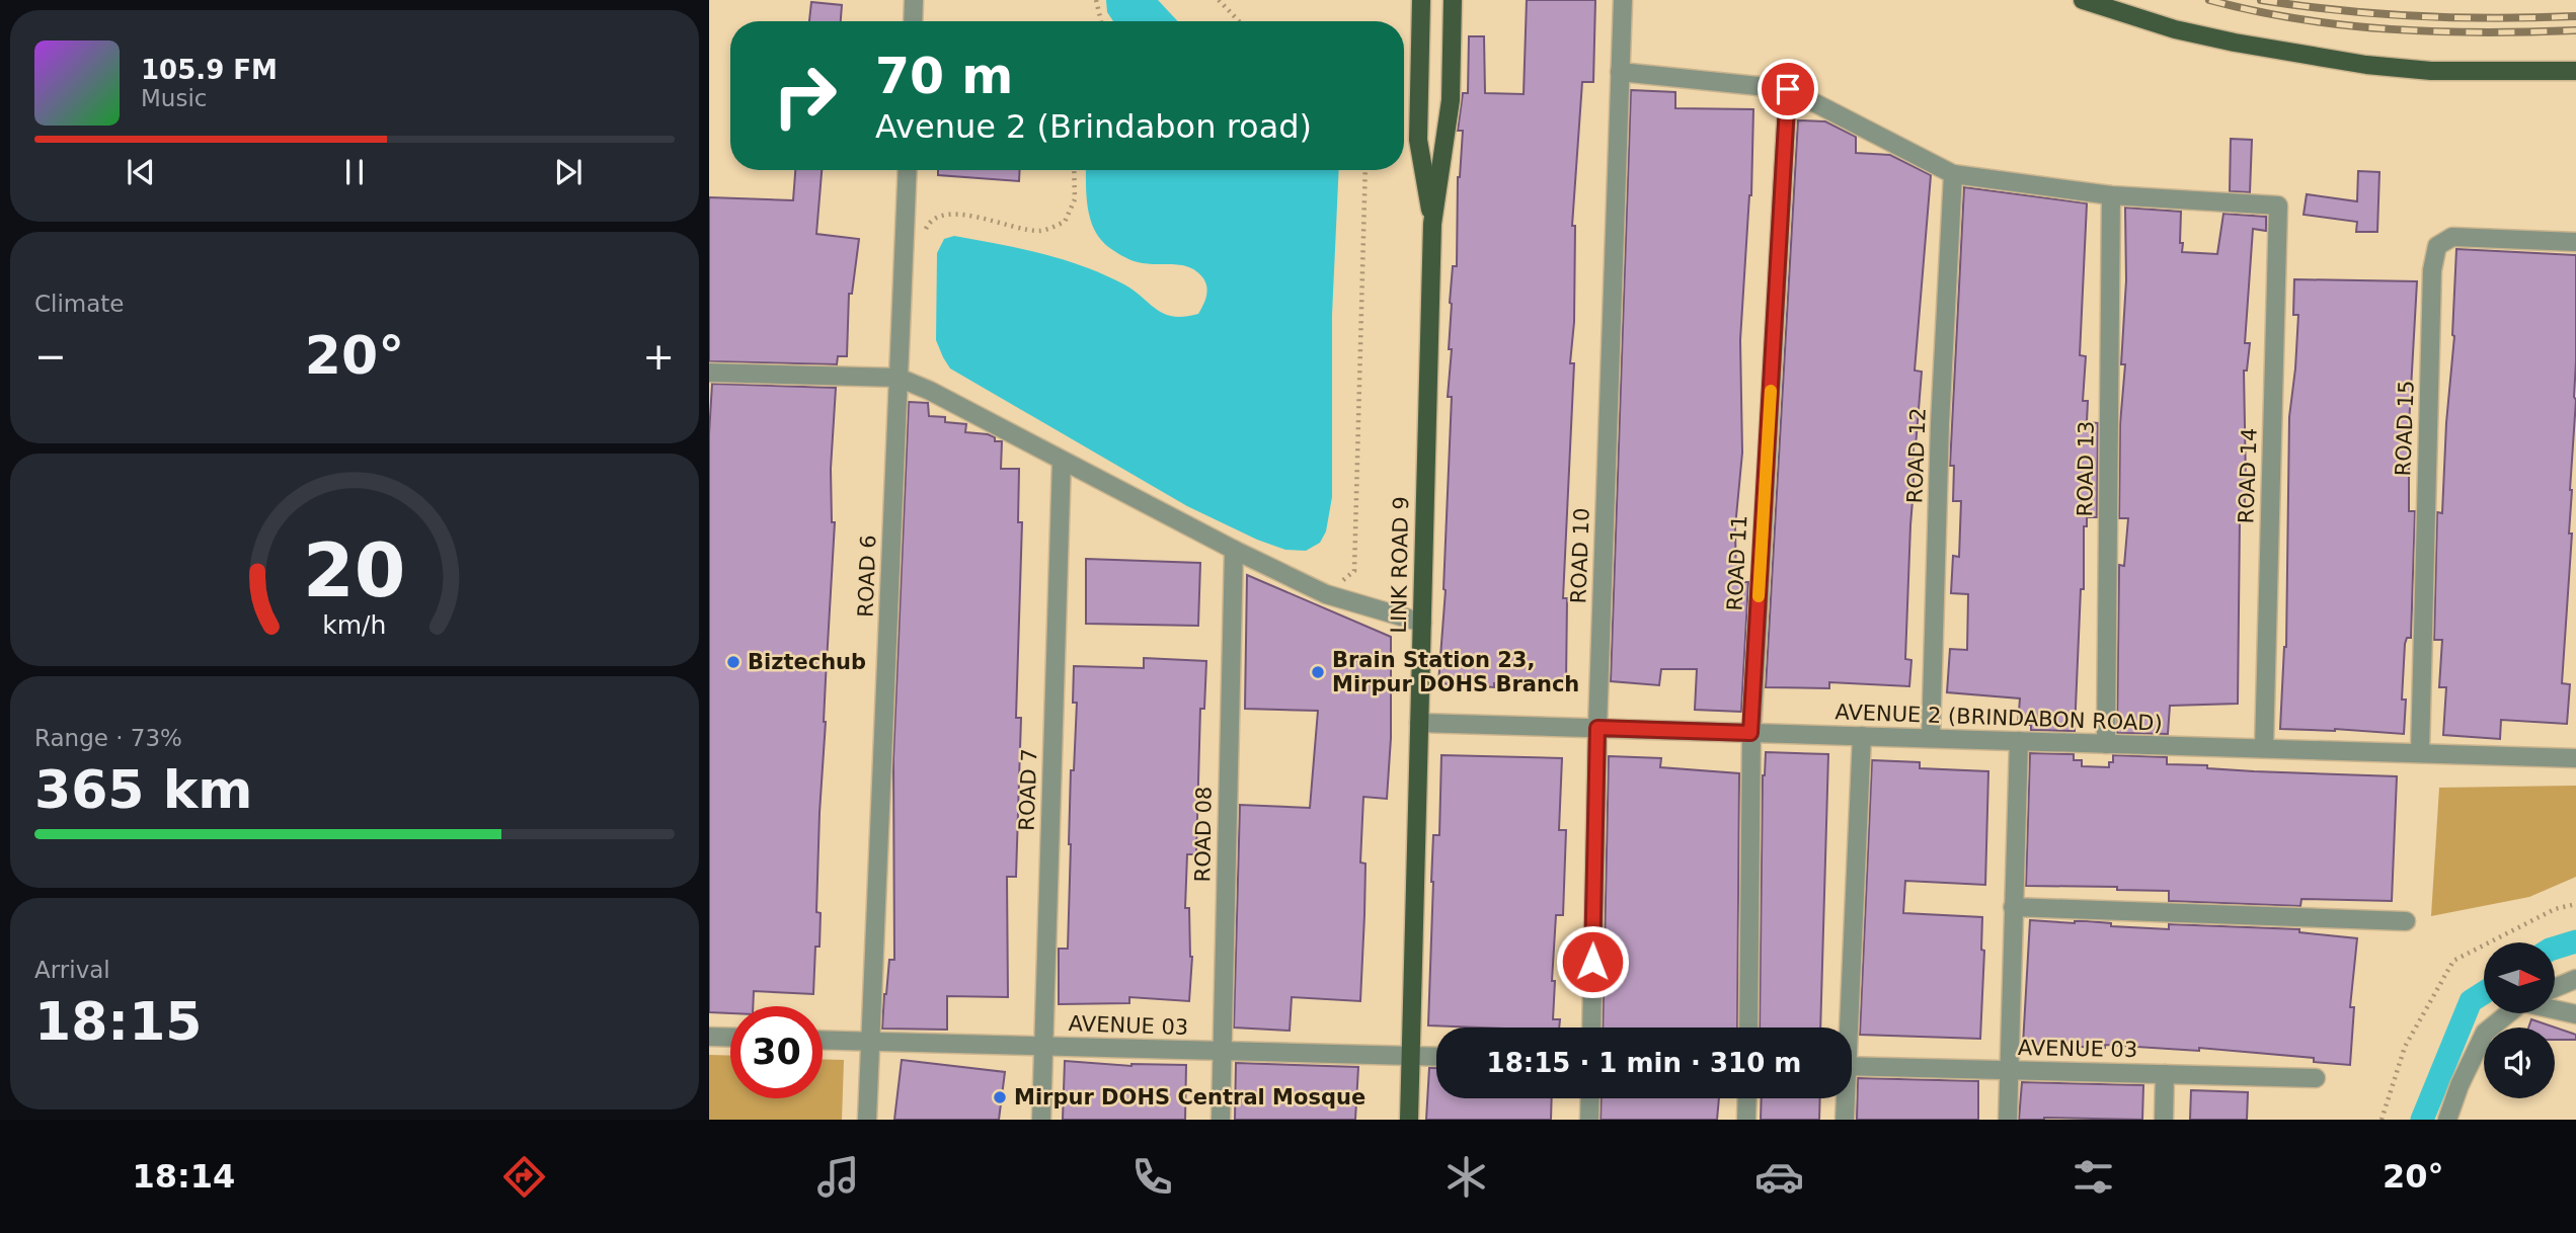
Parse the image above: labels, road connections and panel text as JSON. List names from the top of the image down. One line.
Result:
{"streets":{"main road":["LINK ROAD 9"],"street":["ROAD 15","ROAD 12","ROAD 13","ROAD 14","ROAD 10","ROAD 11","ROAD 6","AVENUE 2 (BRINDABON ROAD)","ROAD 7","ROAD 08","AVENUE 03"]},"crossings":[["ROAD 15","AVENUE 2 (BRINDABON ROAD)"],["ROAD 12","AVENUE 2 (BRINDABON ROAD)"],["ROAD 13","ROAD 14"],["ROAD 13","AVENUE 2 (BRINDABON ROAD)"],["ROAD 14","AVENUE 2 (BRINDABON ROAD)"],["ROAD 10","AVENUE 2 (BRINDABON ROAD)"],["ROAD 11","AVENUE 2 (BRINDABON ROAD)"],["LINK ROAD 9","AVENUE 2 (BRINDABON ROAD)"],["LINK ROAD 9","AVENUE 03"],["ROAD 6","AVENUE 03"],["ROAD 7","AVENUE 03"],["ROAD 08","AVENUE 03"]],"places":["Biztechub","Brain Station 23, Mirpur DOHS Branch","Mirpur DOHS Central Mosque"],"north":"right","page":{"turn":["70 m","Avenue 2 (Brindabon road)"],"song":["105.9 FM","Music"],"tile":["Climate",["Range · 73%","365 km"],["Arrival","18:15"]],"heat":["−","20°","+"],"limit":"30","trip":"18:15 · 1 min · 310 m","tabs":["18:14","20°"],"gauge":["20","km/h"]}}
